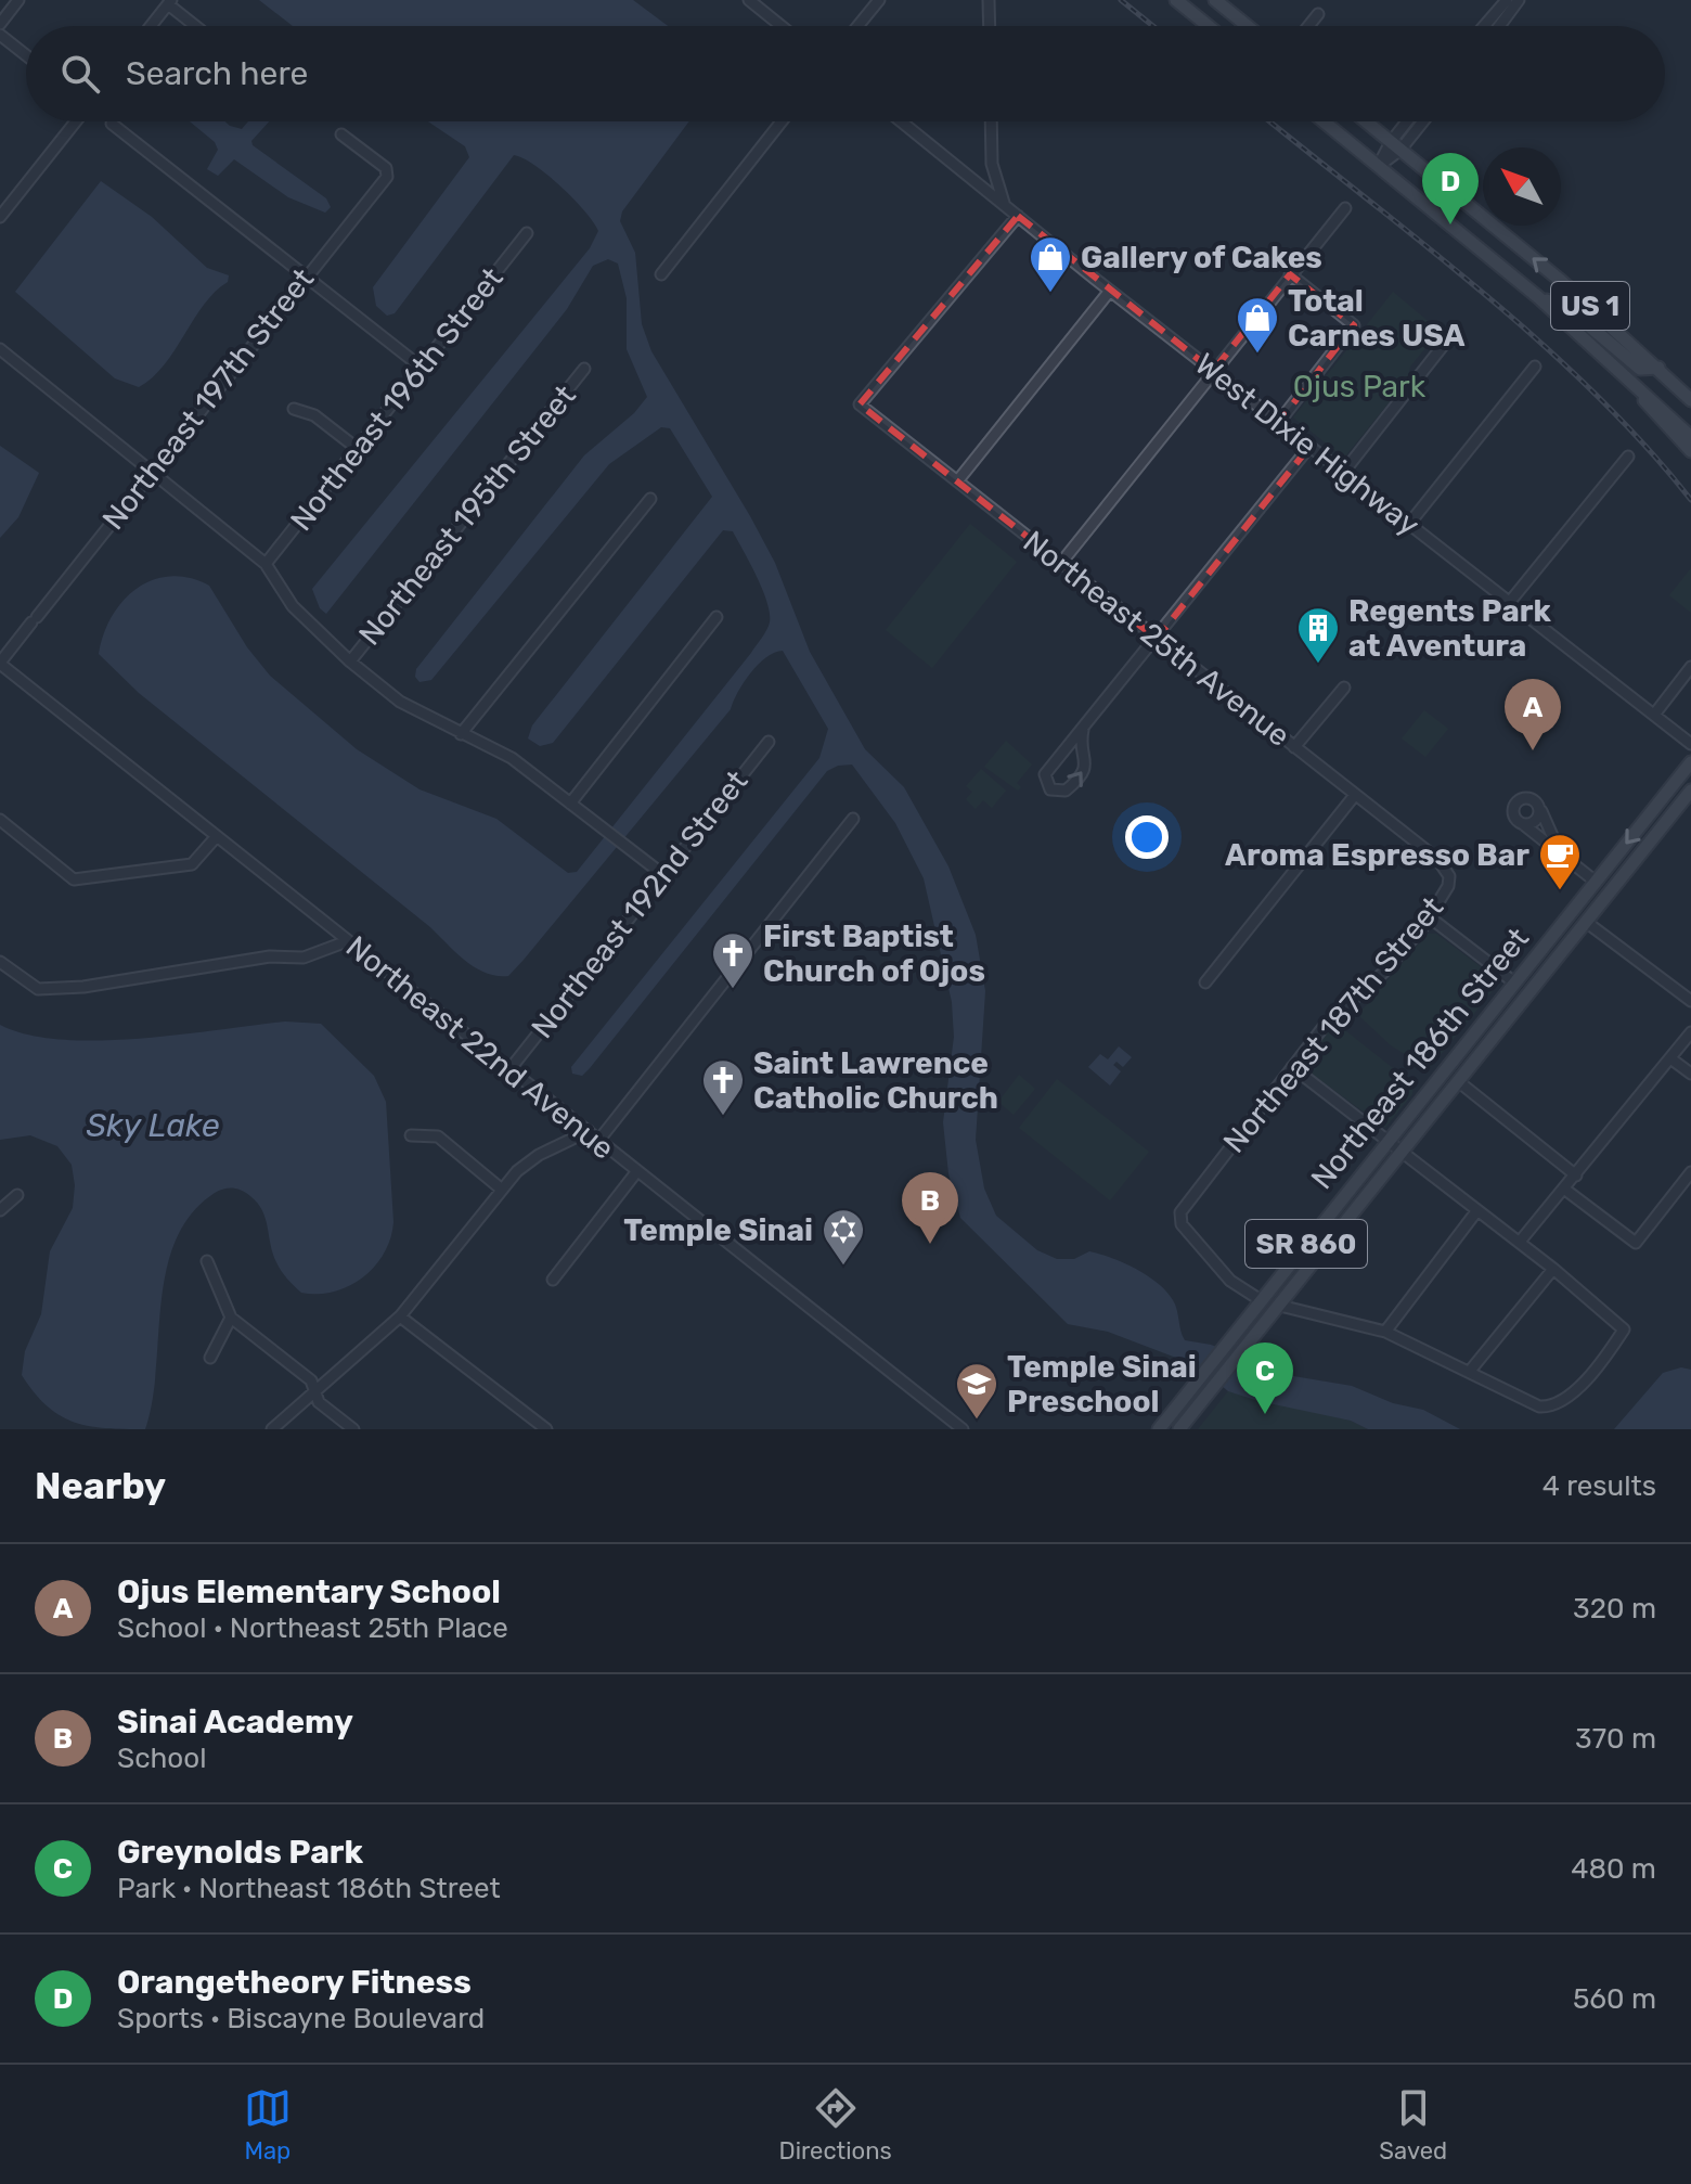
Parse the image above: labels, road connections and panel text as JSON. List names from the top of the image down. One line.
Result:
{"streets":{"main road":["US 1","Northeast 186th Street","SR 860"],"street":["Northeast 197th Street","Northeast 196th Street","West Dixie Highway","Northeast 195th Street","Northeast 25th Avenue","Northeast 192nd Street","Northeast 187th Street","Northeast 22nd Avenue"]},"crossings":[["Northeast 197th Street","Northeast 22nd Avenue"],["West Dixie Highway","Northeast 25th Avenue"],["Northeast 25th Avenue","Northeast 187th Street"],["Northeast 192nd Street","Northeast 22nd Avenue"],["Northeast 187th Street","Northeast 186th Street"]],"water":["Sky Lake"],"parks":["Ojus Park"],"places":{"shop":["Gallery of Cakes","Total Carnes USA"],"building":["Regents Park at Aventura"],"cafe":["Aroma Espresso Bar"],"church":["First Baptist Church of Ojos","Saint Lawrence Catholic Church"],"synagogue":["Temple Sinai"],"school or university":["Temple Sinai Preschool"]},"north":"top left","page":{"search":"Search here","pins":["D","A","B","C"],"heading":["Nearby","4 results"],"list":[{"mark":"A","name":"Ojus Elementary School","note":"School · Northeast 25th Place","value":"320 m"},{"mark":"B","name":"Sinai Academy","note":"School","value":"370 m"},{"mark":"C","name":"Greynolds Park","note":"Park · Northeast 186th Street","value":"480 m"},{"mark":"D","name":"Orangetheory Fitness","note":"Sports · Biscayne Boulevard","value":"560 m"}],"nav":["Map","Directions","Saved"]}}
